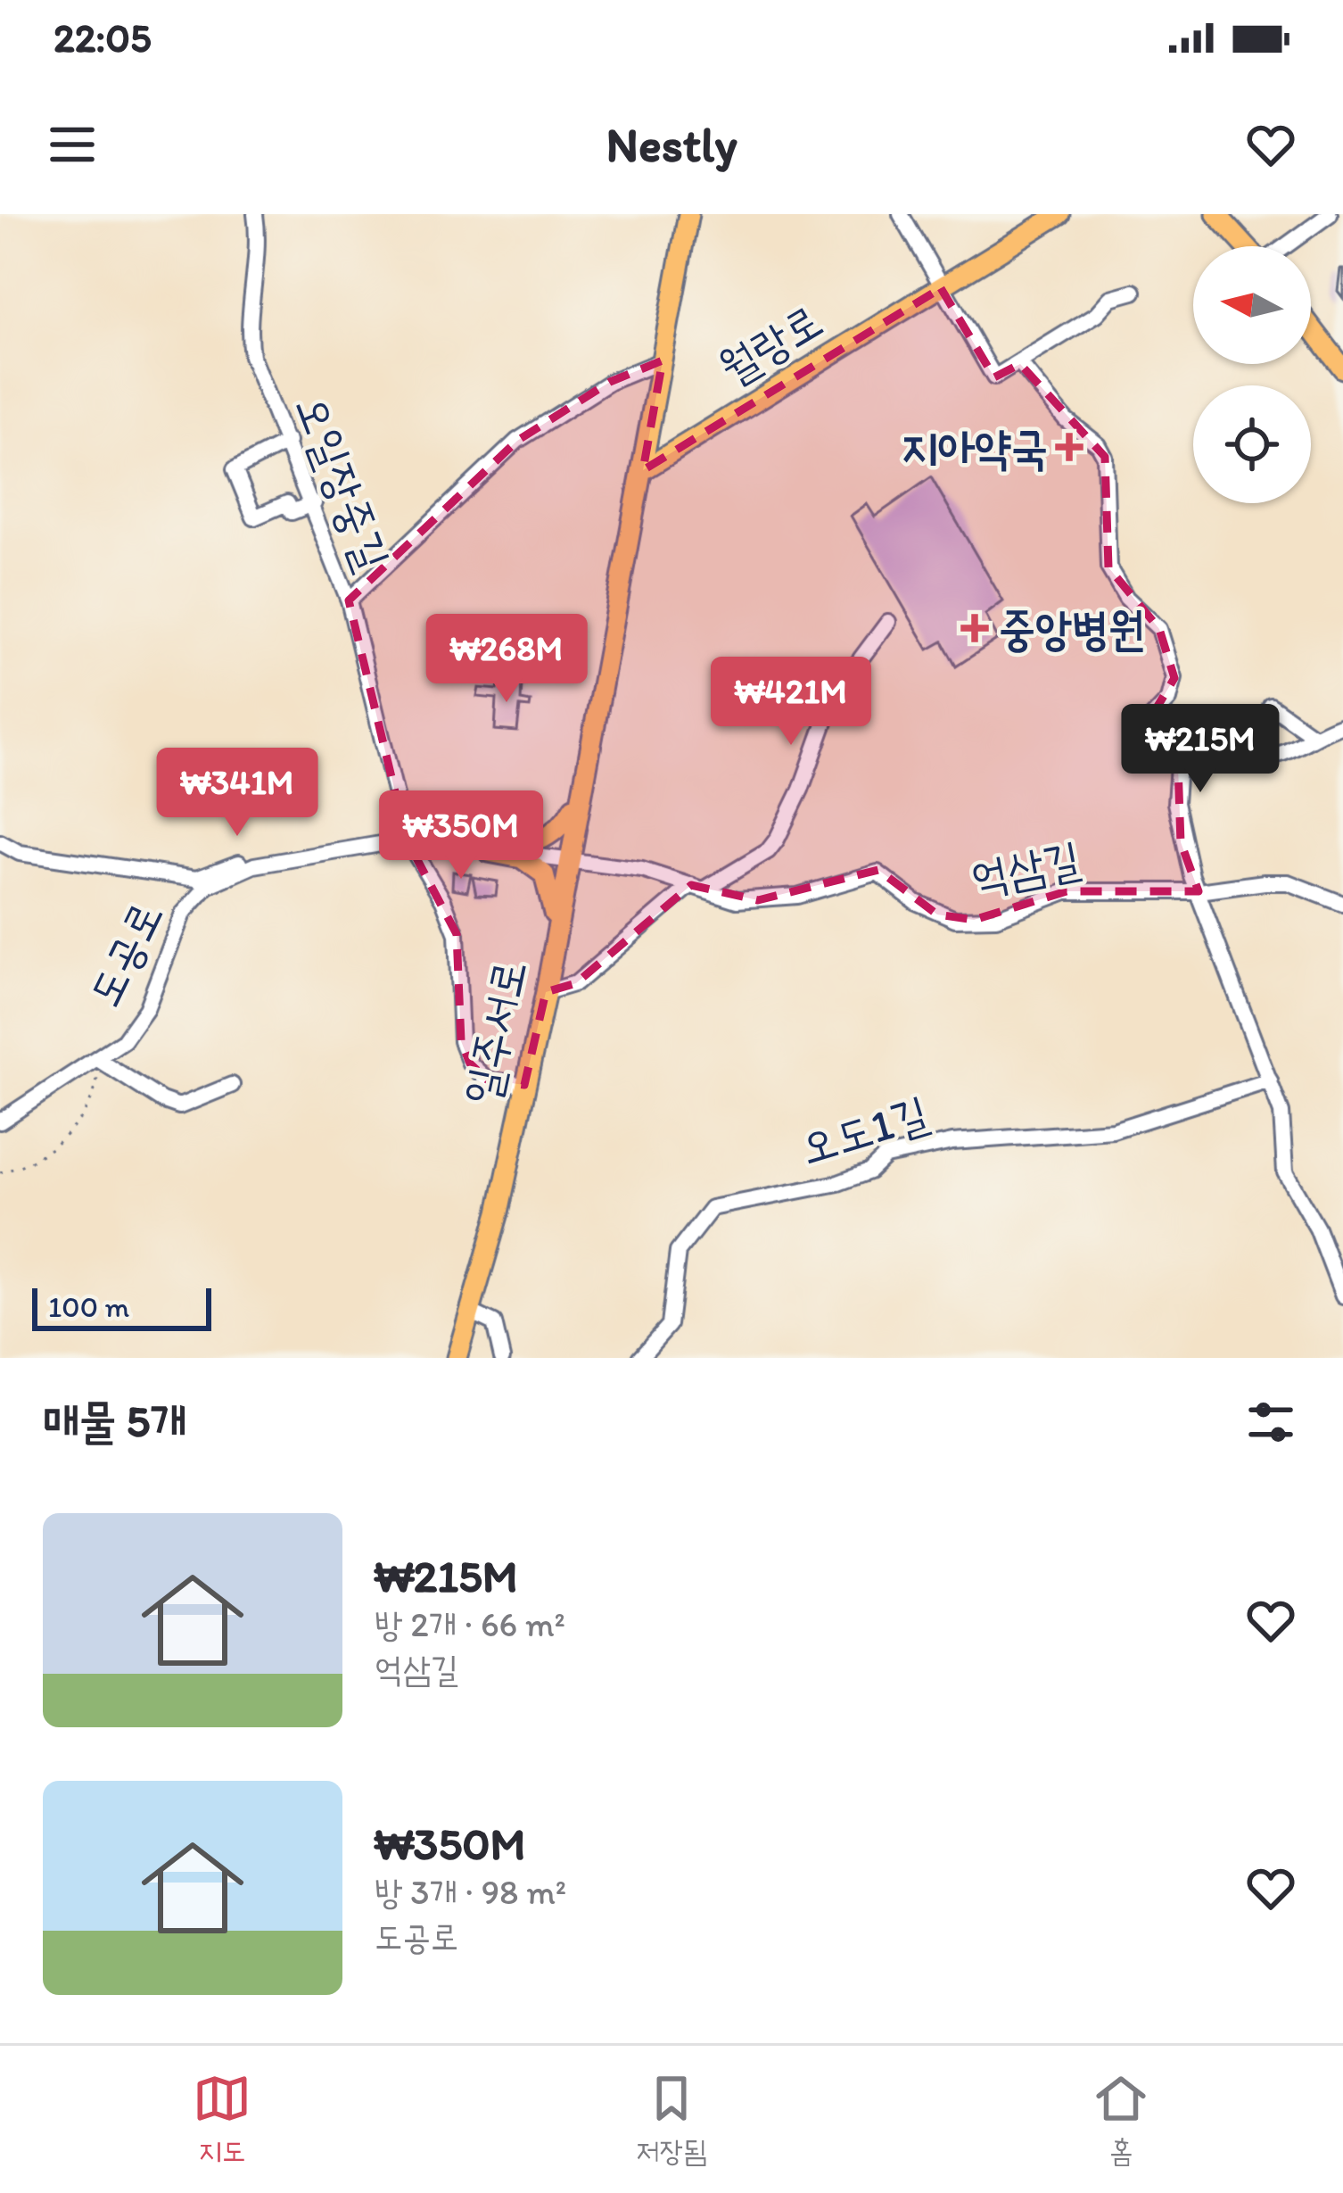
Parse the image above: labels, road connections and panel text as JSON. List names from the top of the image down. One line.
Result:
{"streets":{"main road":["월랑로","일주서로"],"street":["오일장중길","억삼길","도공로","오도1길"]},"crossings":[["월랑로","일주서로"],["오일장중길","도공로"],["오일장중길","일주서로"],["억삼길","도공로"],["억삼길","일주서로"],["도공로","일주서로"]],"places":{"health":["지아약국","중앙병원"]},"scale_bar":"100 m","north":"left","page":{"status":"22:05","header":"Nestly","price":["₩268M","₩421M","₩215M","₩341M","₩350M"],"scale":"100 m","heading":"매물 5개","list":[{"name":"₩215M","note":"방 2개 · 66 m² · 억삼길"},{"name":"₩350M","note":"방 3개 · 98 m² · 도공로"}],"tabs":["지도","저장됨","홈"]}}
